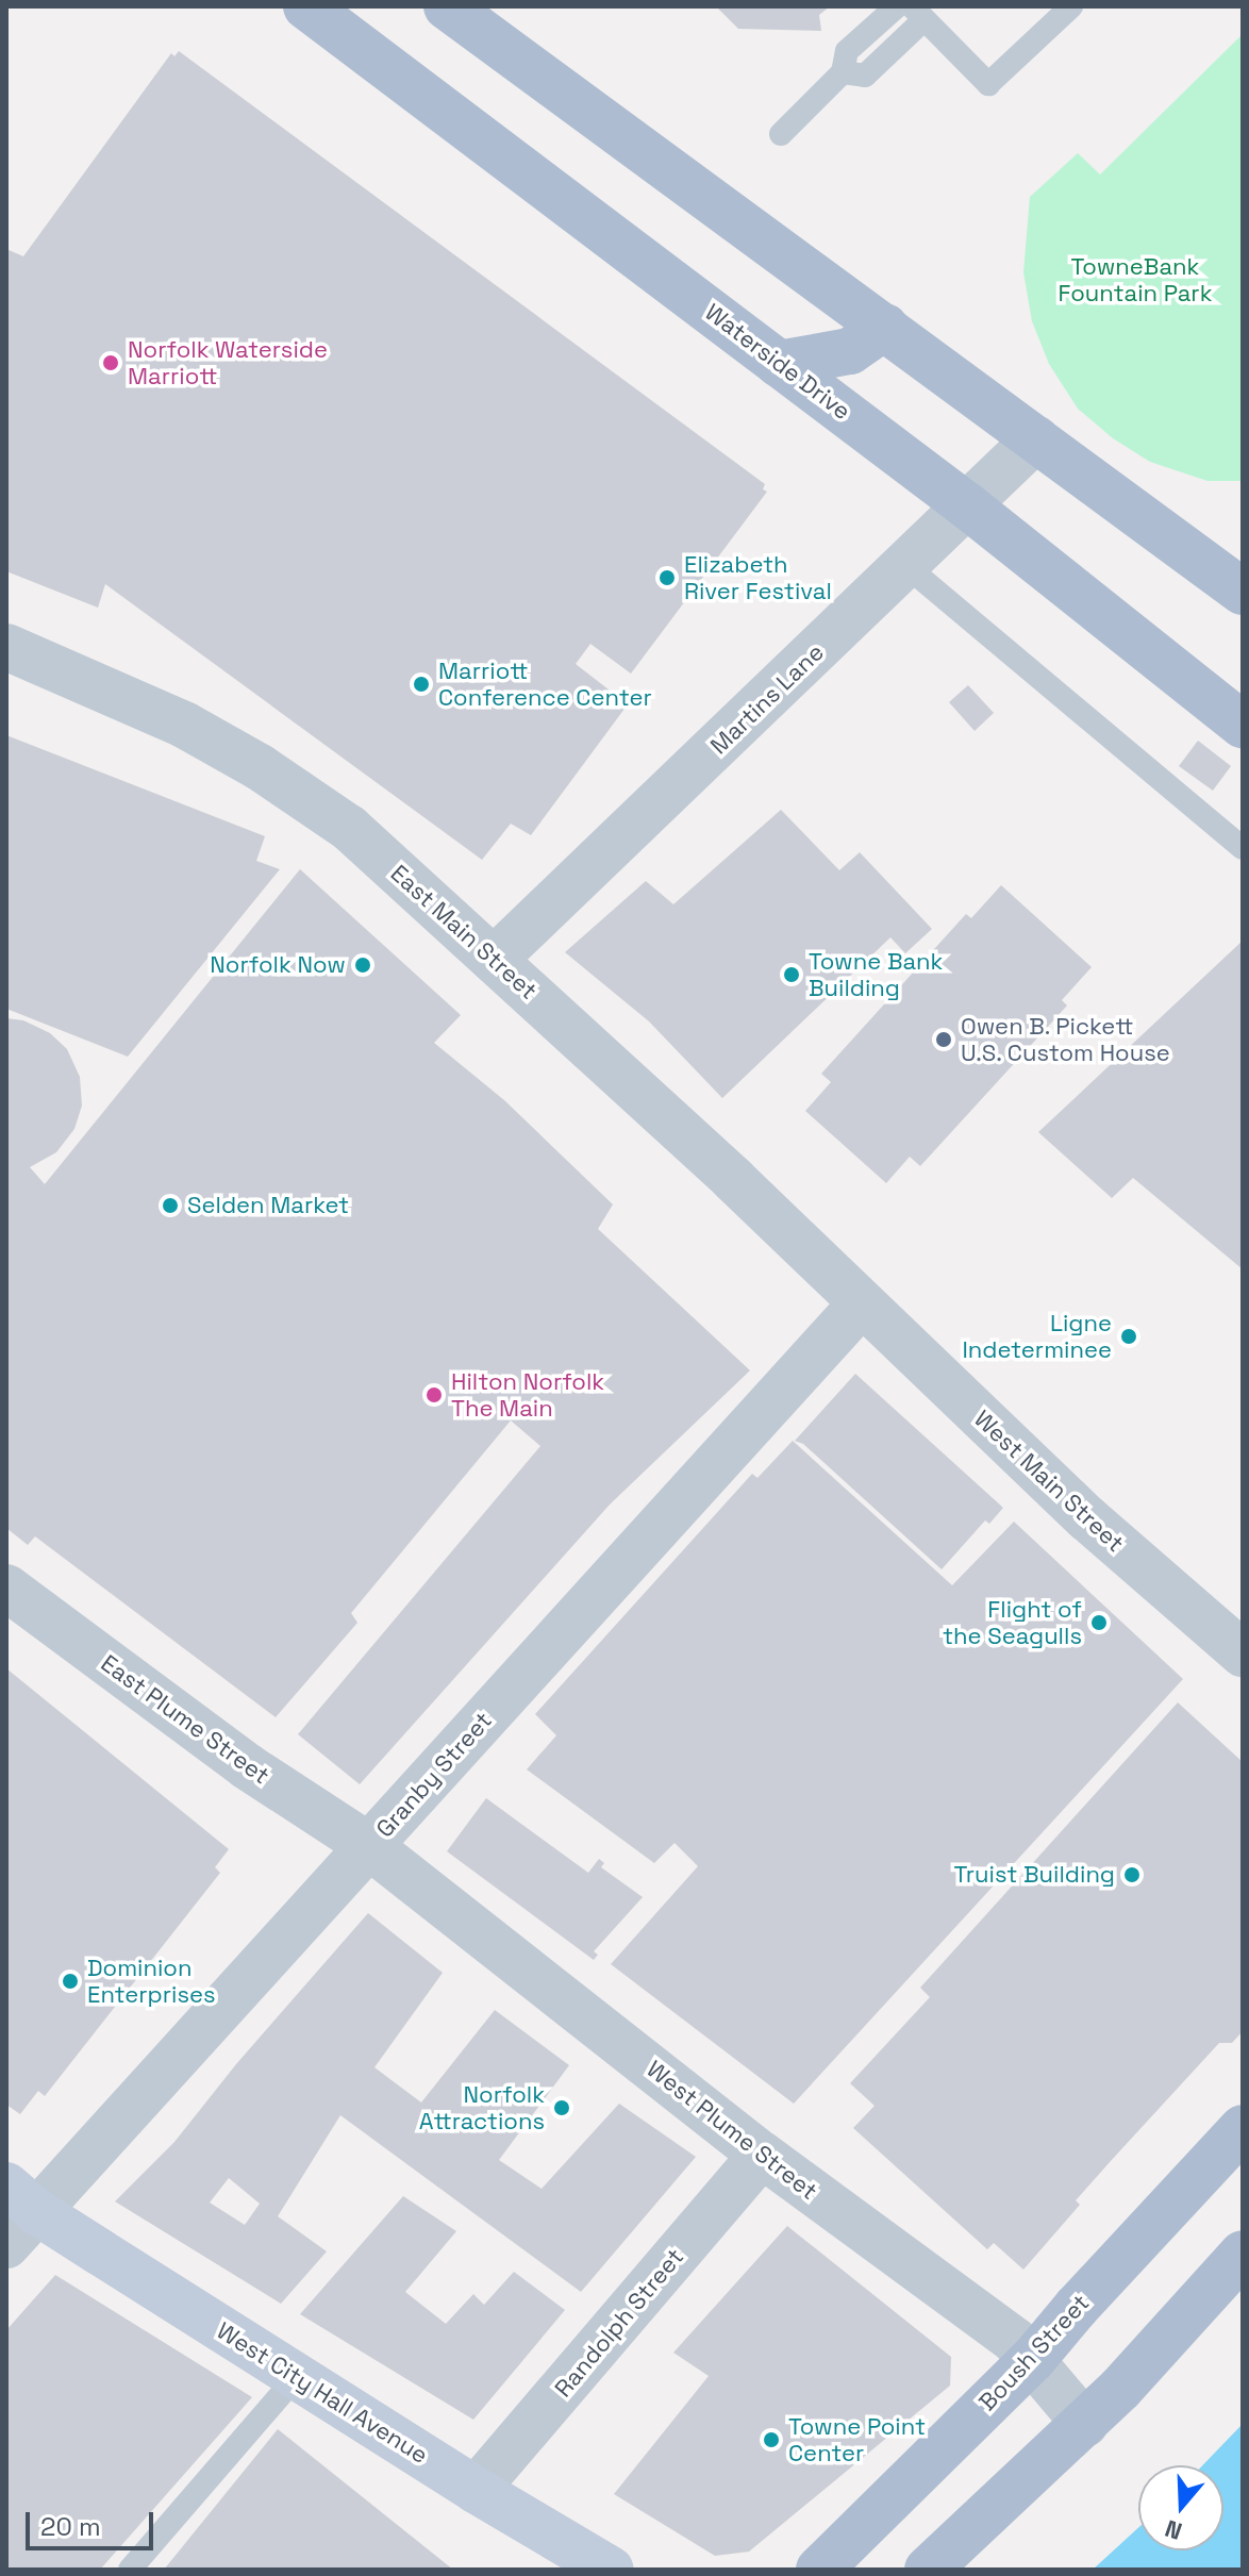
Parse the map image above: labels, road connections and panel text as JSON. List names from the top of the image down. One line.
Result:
{"streets":{"main road":["Waterside Drive","Boush Street","West City Hall Avenue"],"street":["Martins Lane","East Main Street","West Main Street","East Plume Street","Granby Street","West Plume Street","Randolph Street"]},"crossings":[["Waterside Drive","Martins Lane"],["Martins Lane","East Main Street"],["East Main Street","West Main Street"],["East Main Street","Granby Street"],["West Main Street","Granby Street"],["East Plume Street","Granby Street"],["East Plume Street","West Plume Street"],["Granby Street","West Plume Street"],["Granby Street","West City Hall Avenue"],["West Plume Street","Randolph Street"],["West Plume Street","Boush Street"],["Randolph Street","West City Hall Avenue"]],"parks":["TowneBank Fountain Park"],"places":["Norfolk Waterside Marriott","Elizabeth River Festival","Marriott Conference Center","Norfolk Now","Towne Bank Building","Owen B. Pickett U.S. Custom House","Selden Market","Ligne Indeterminee","Hilton Norfolk The Main","Flight of the Seagulls","Truist Building","Dominion Enterprises","Norfolk Attractions","Towne Point Center"],"scale_bar":"20 m","north":"bottom"}
